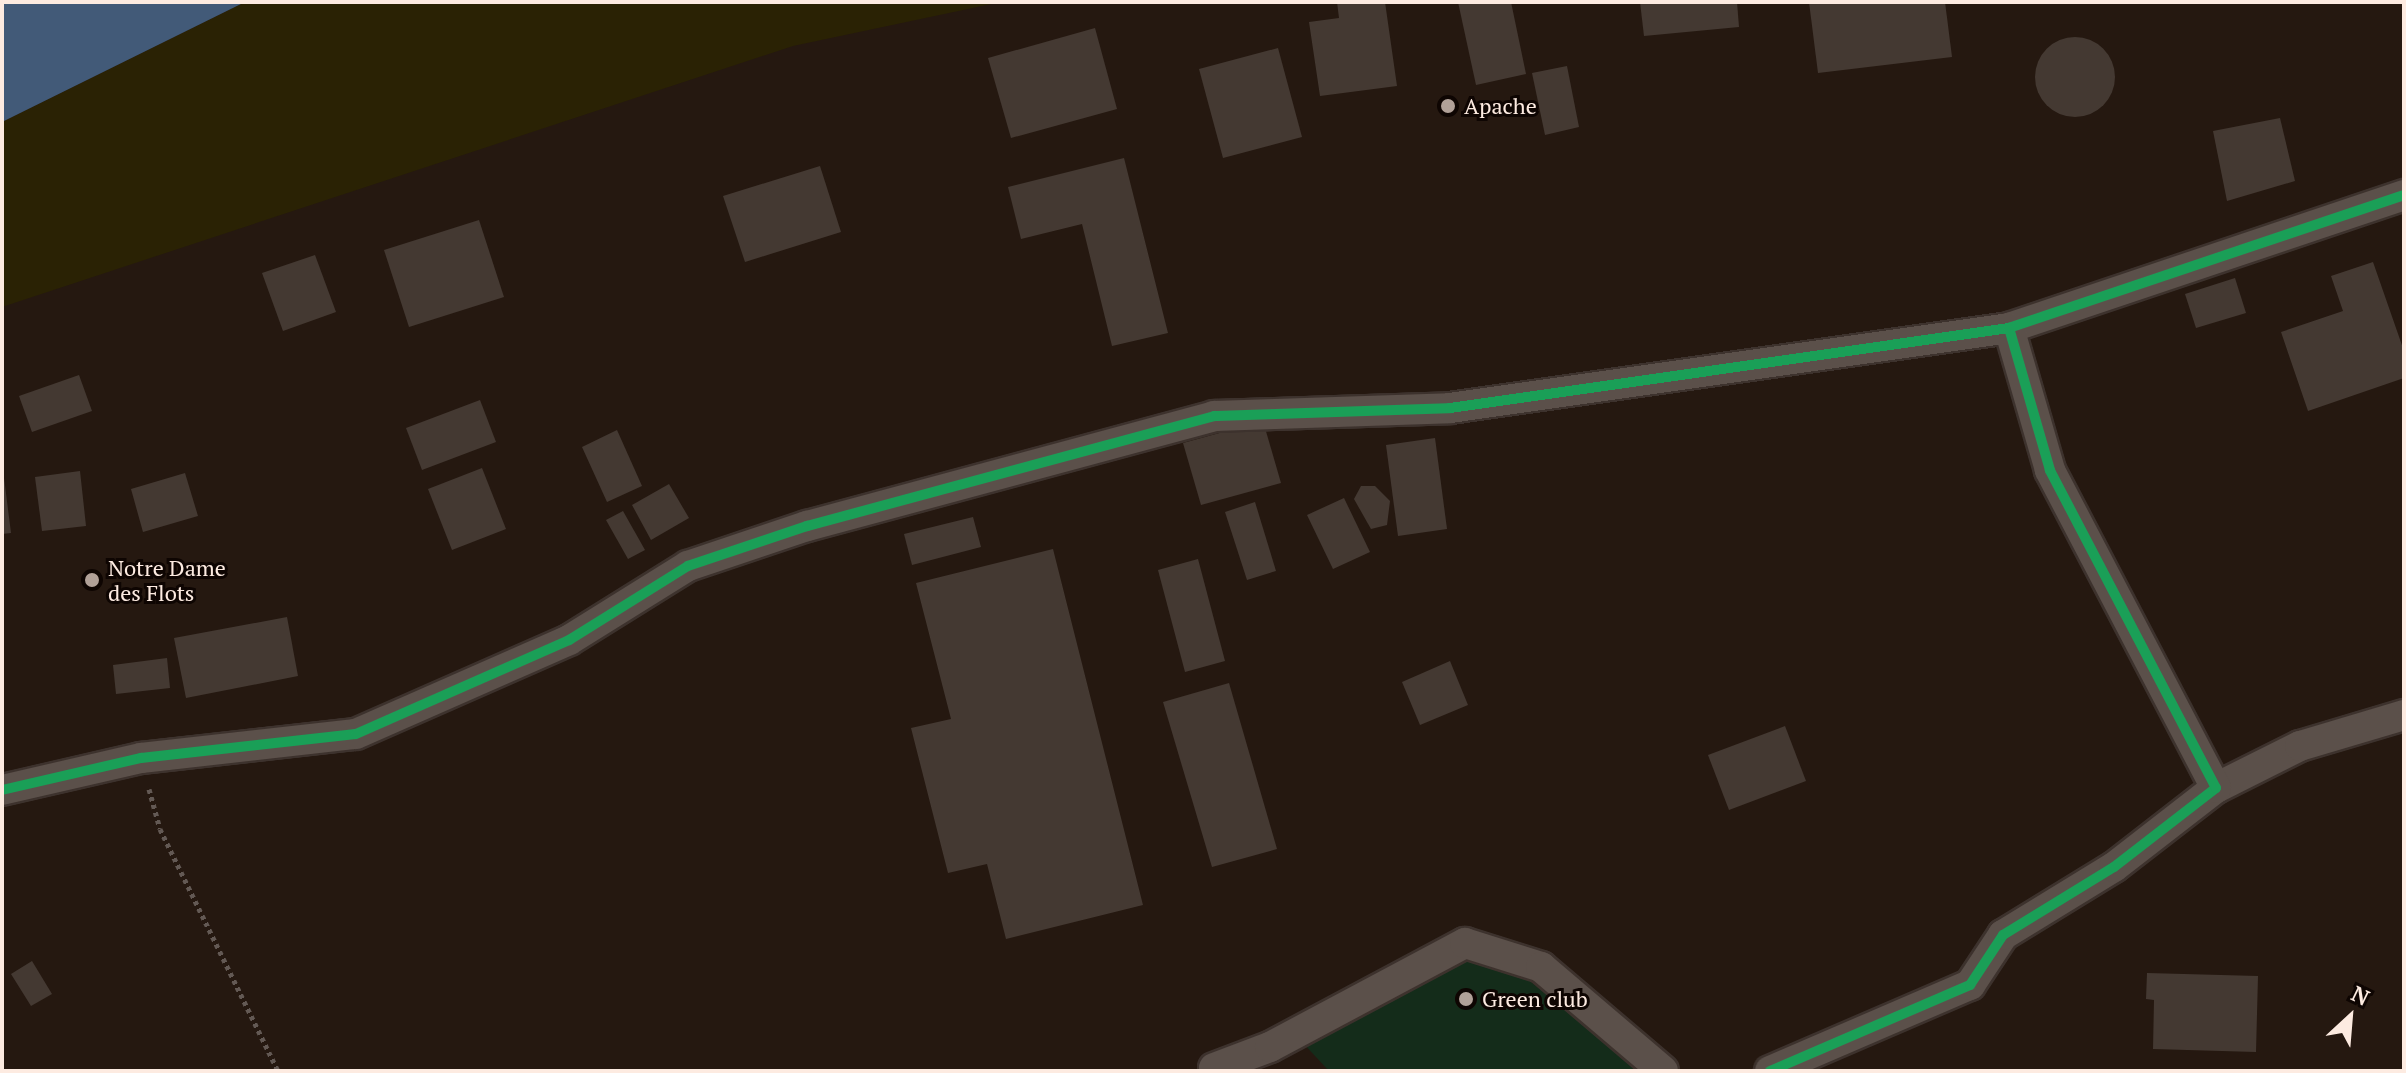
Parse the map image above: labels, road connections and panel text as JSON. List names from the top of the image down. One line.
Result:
{"places":["Apache","Notre Dame des Flots","Green club"],"north":"top right"}
